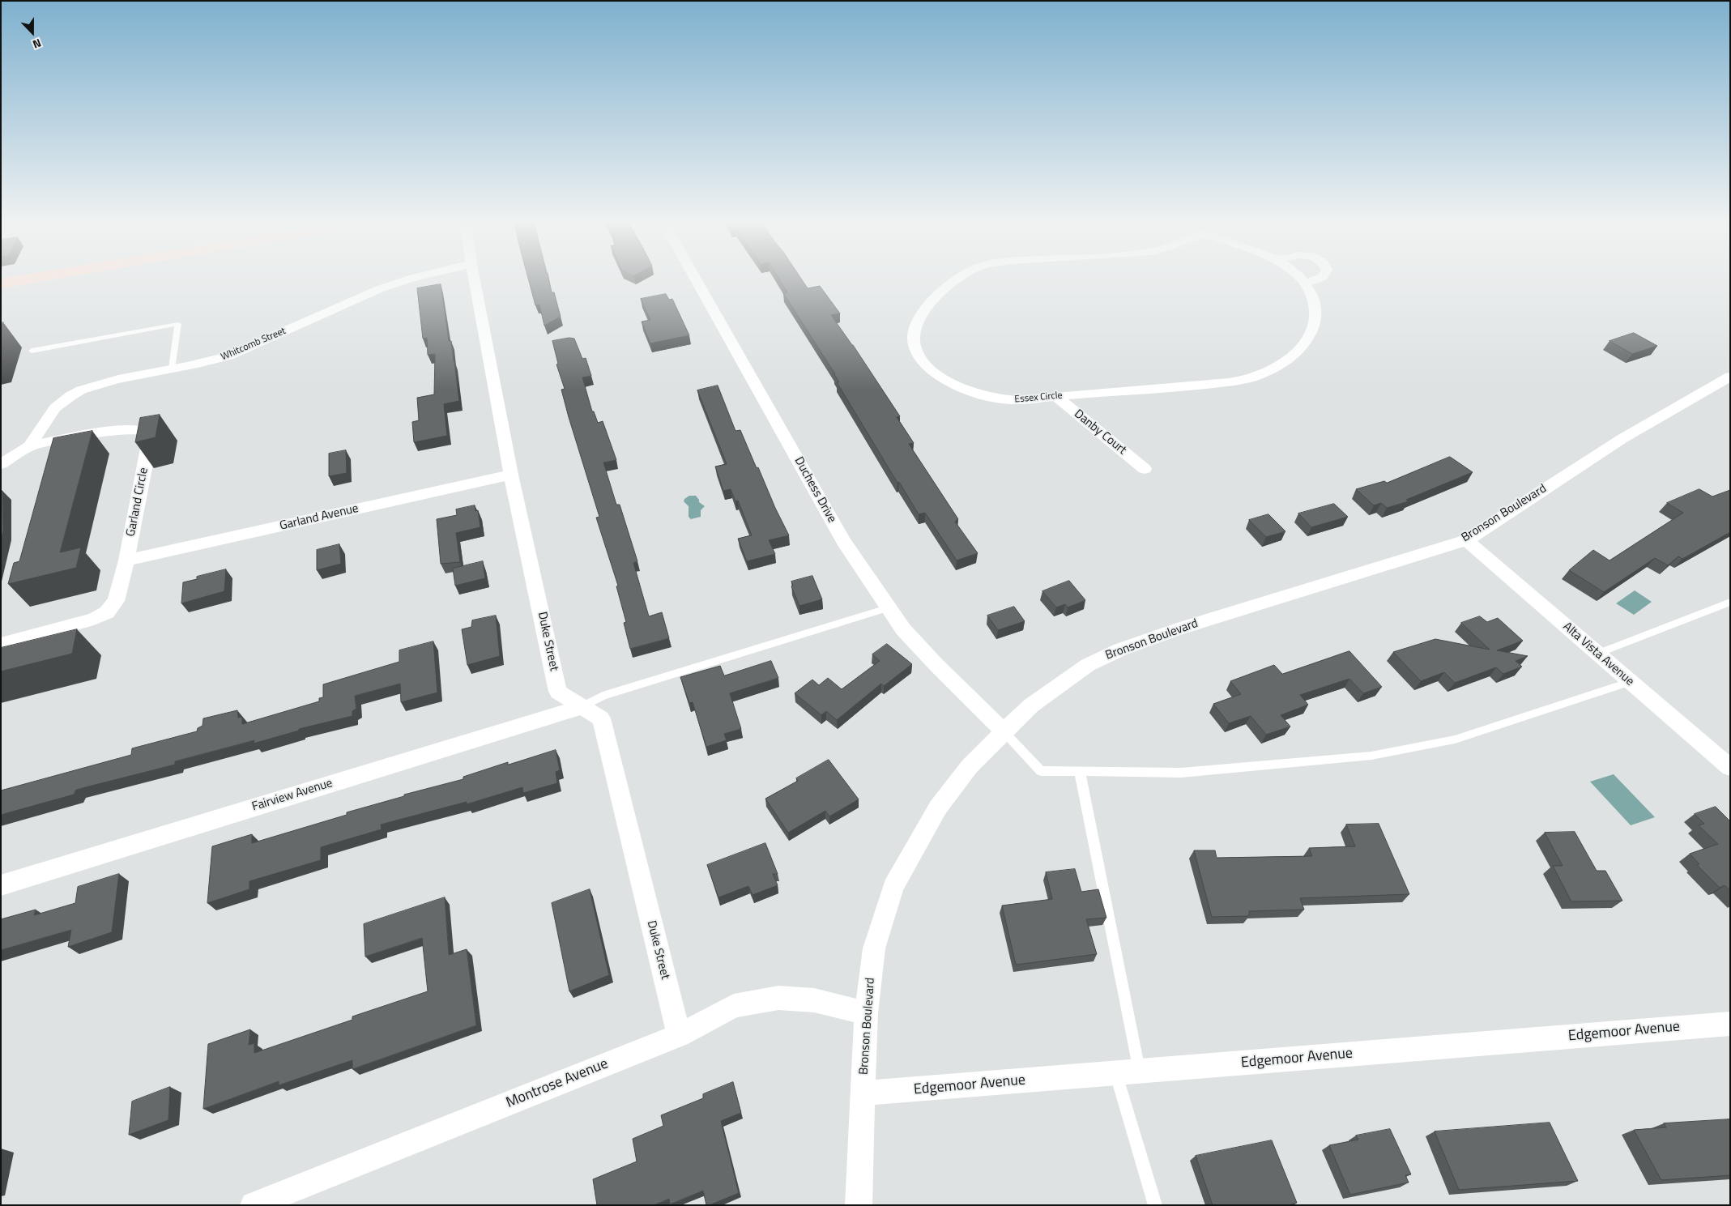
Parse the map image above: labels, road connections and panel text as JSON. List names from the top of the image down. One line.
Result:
{"streets":{"street":["Whitcomb Street","Essex Circle","Danby Court","Duchess Drive","Garland Circle","Bronson Boulevard","Garland Avenue","Duke Street","Alta Vista Avenue","Fairview Avenue","Edgemoor Avenue","Montrose Avenue"]},"crossings":[["Whitcomb Street","Garland Circle"],["Essex Circle","Danby Court"],["Duchess Drive","Bronson Boulevard"],["Garland Circle","Garland Avenue"],["Bronson Boulevard","Alta Vista Avenue"],["Bronson Boulevard","Edgemoor Avenue"],["Bronson Boulevard","Montrose Avenue"],["Garland Avenue","Duke Street"],["Duke Street","Fairview Avenue"],["Duke Street","Montrose Avenue"]],"north":"bottom"}
